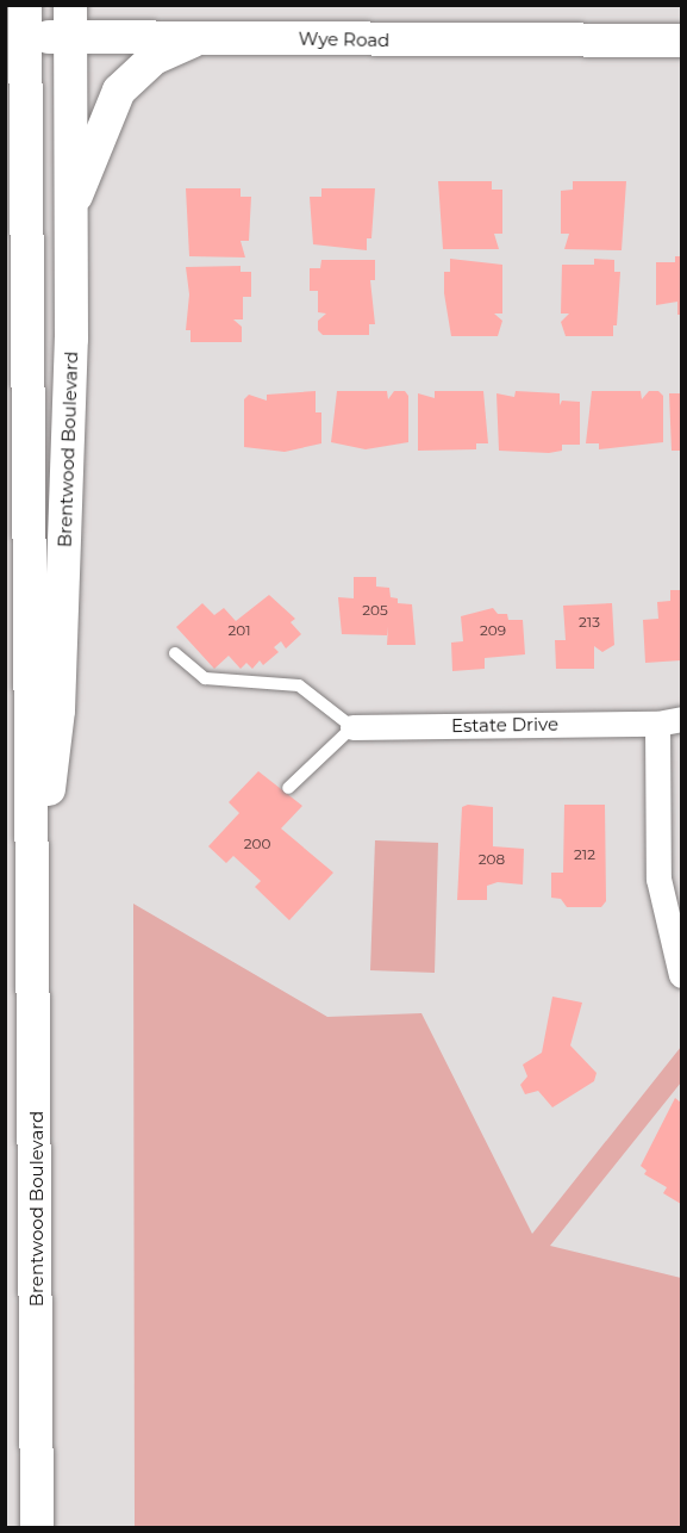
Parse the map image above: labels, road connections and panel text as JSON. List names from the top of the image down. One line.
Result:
{"streets":{"street":["Wye Road","Brentwood Boulevard","Estate Drive"]},"crossings":[["Wye Road","Brentwood Boulevard"]],"house_numbers":["205","213","201","209","200","212","208"]}
